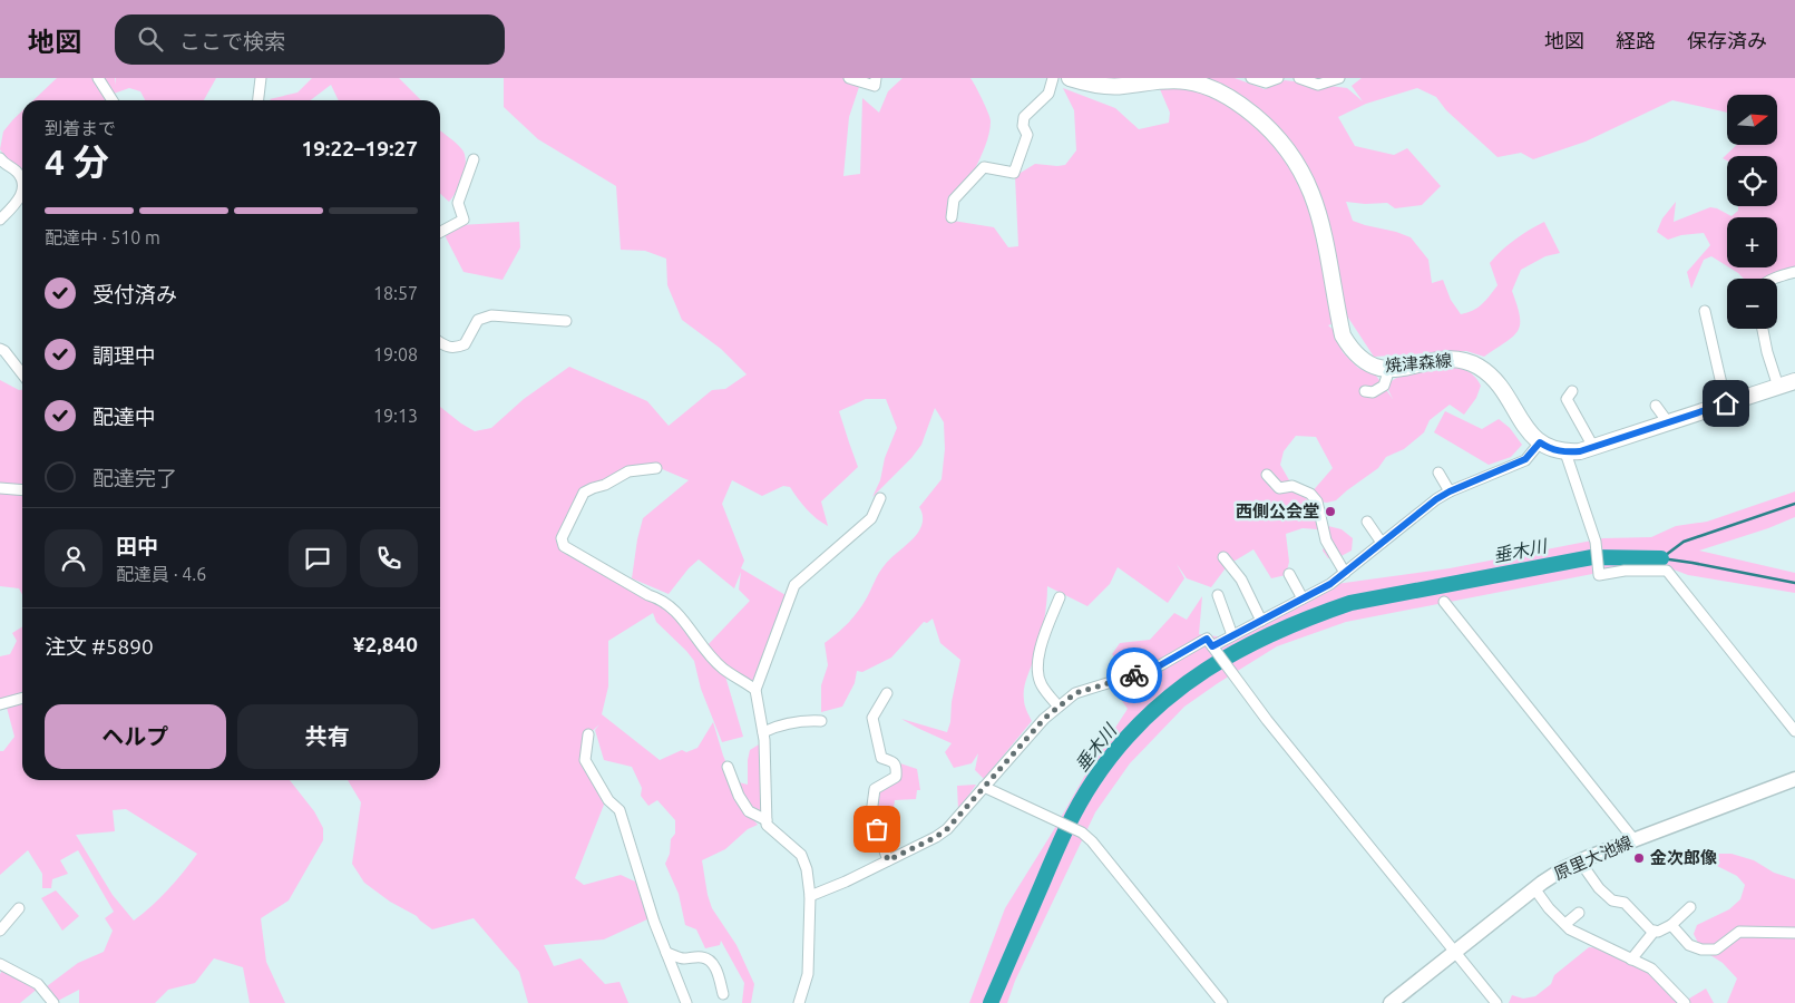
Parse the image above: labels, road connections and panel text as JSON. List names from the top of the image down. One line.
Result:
{"streets":{"main road":["焼津森線","原里大池線"]},"water":["垂木川"],"places":["西側公会堂","金次郎像"],"north":"right","page":{"header":"地図","search":"ここで検索","nav":["地図","経路","保存済み"],"map_buttons":["+","−"],"heading":["4 分","到着まで","19:22–19:27"],"panel":["田中","配達員 · 4.6","注文 #5890","¥2,840"],"bar":"配達中 · 510 m","list":[["受付済み","18:57"],["調理中","19:08"],["配達中","19:13"],"配達完了"],"buttons":["ヘルプ","共有"]}}
